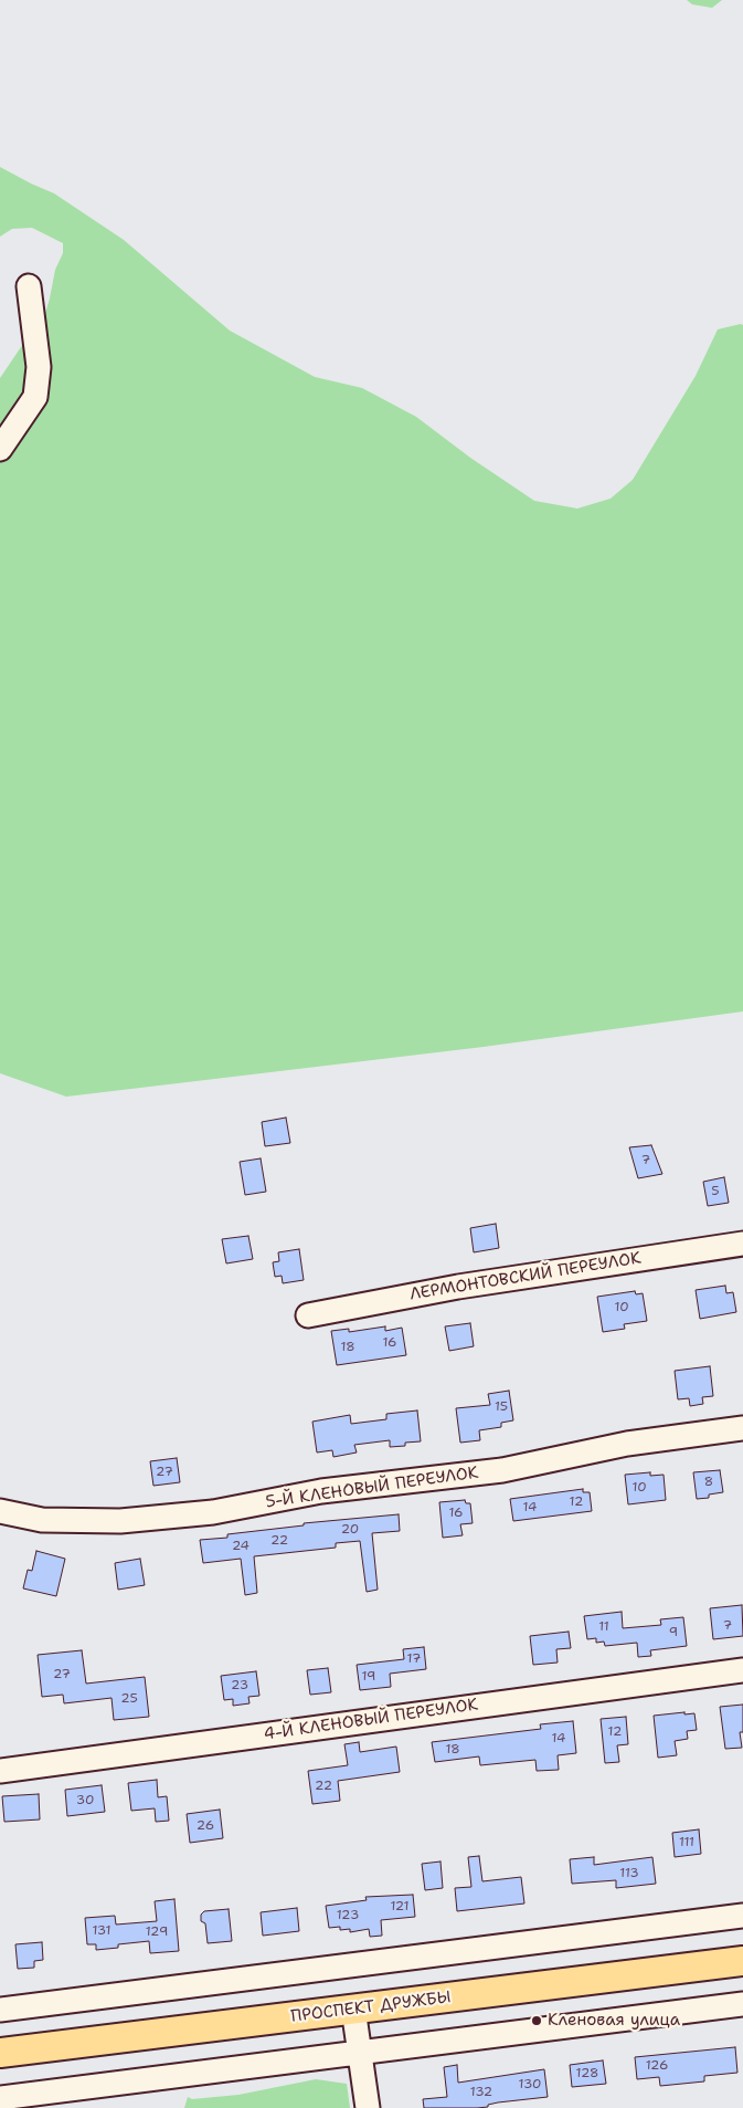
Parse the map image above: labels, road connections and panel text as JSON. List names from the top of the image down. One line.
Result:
{"streets":{"main road":["ПРОСПЕКТ ДРУЖБЫ"],"street":["ЛЕРМОНТОВСКИЙ ПЕРЕУЛОК","5-Й КЛЕНОВЫЙ ПЕРЕУЛОК","4-Й КЛЕНОВЫЙ ПЕРЕУЛОК"]},"places":["Кленовая улица"],"house_numbers":["7","5","10","16","18","15","27","8","10","12","14","16","20","22","24","7","11","9","17","27","19","23","25","12","14","18","22","30","26","111","113","121","123","131","129","126","128","130","132"]}
